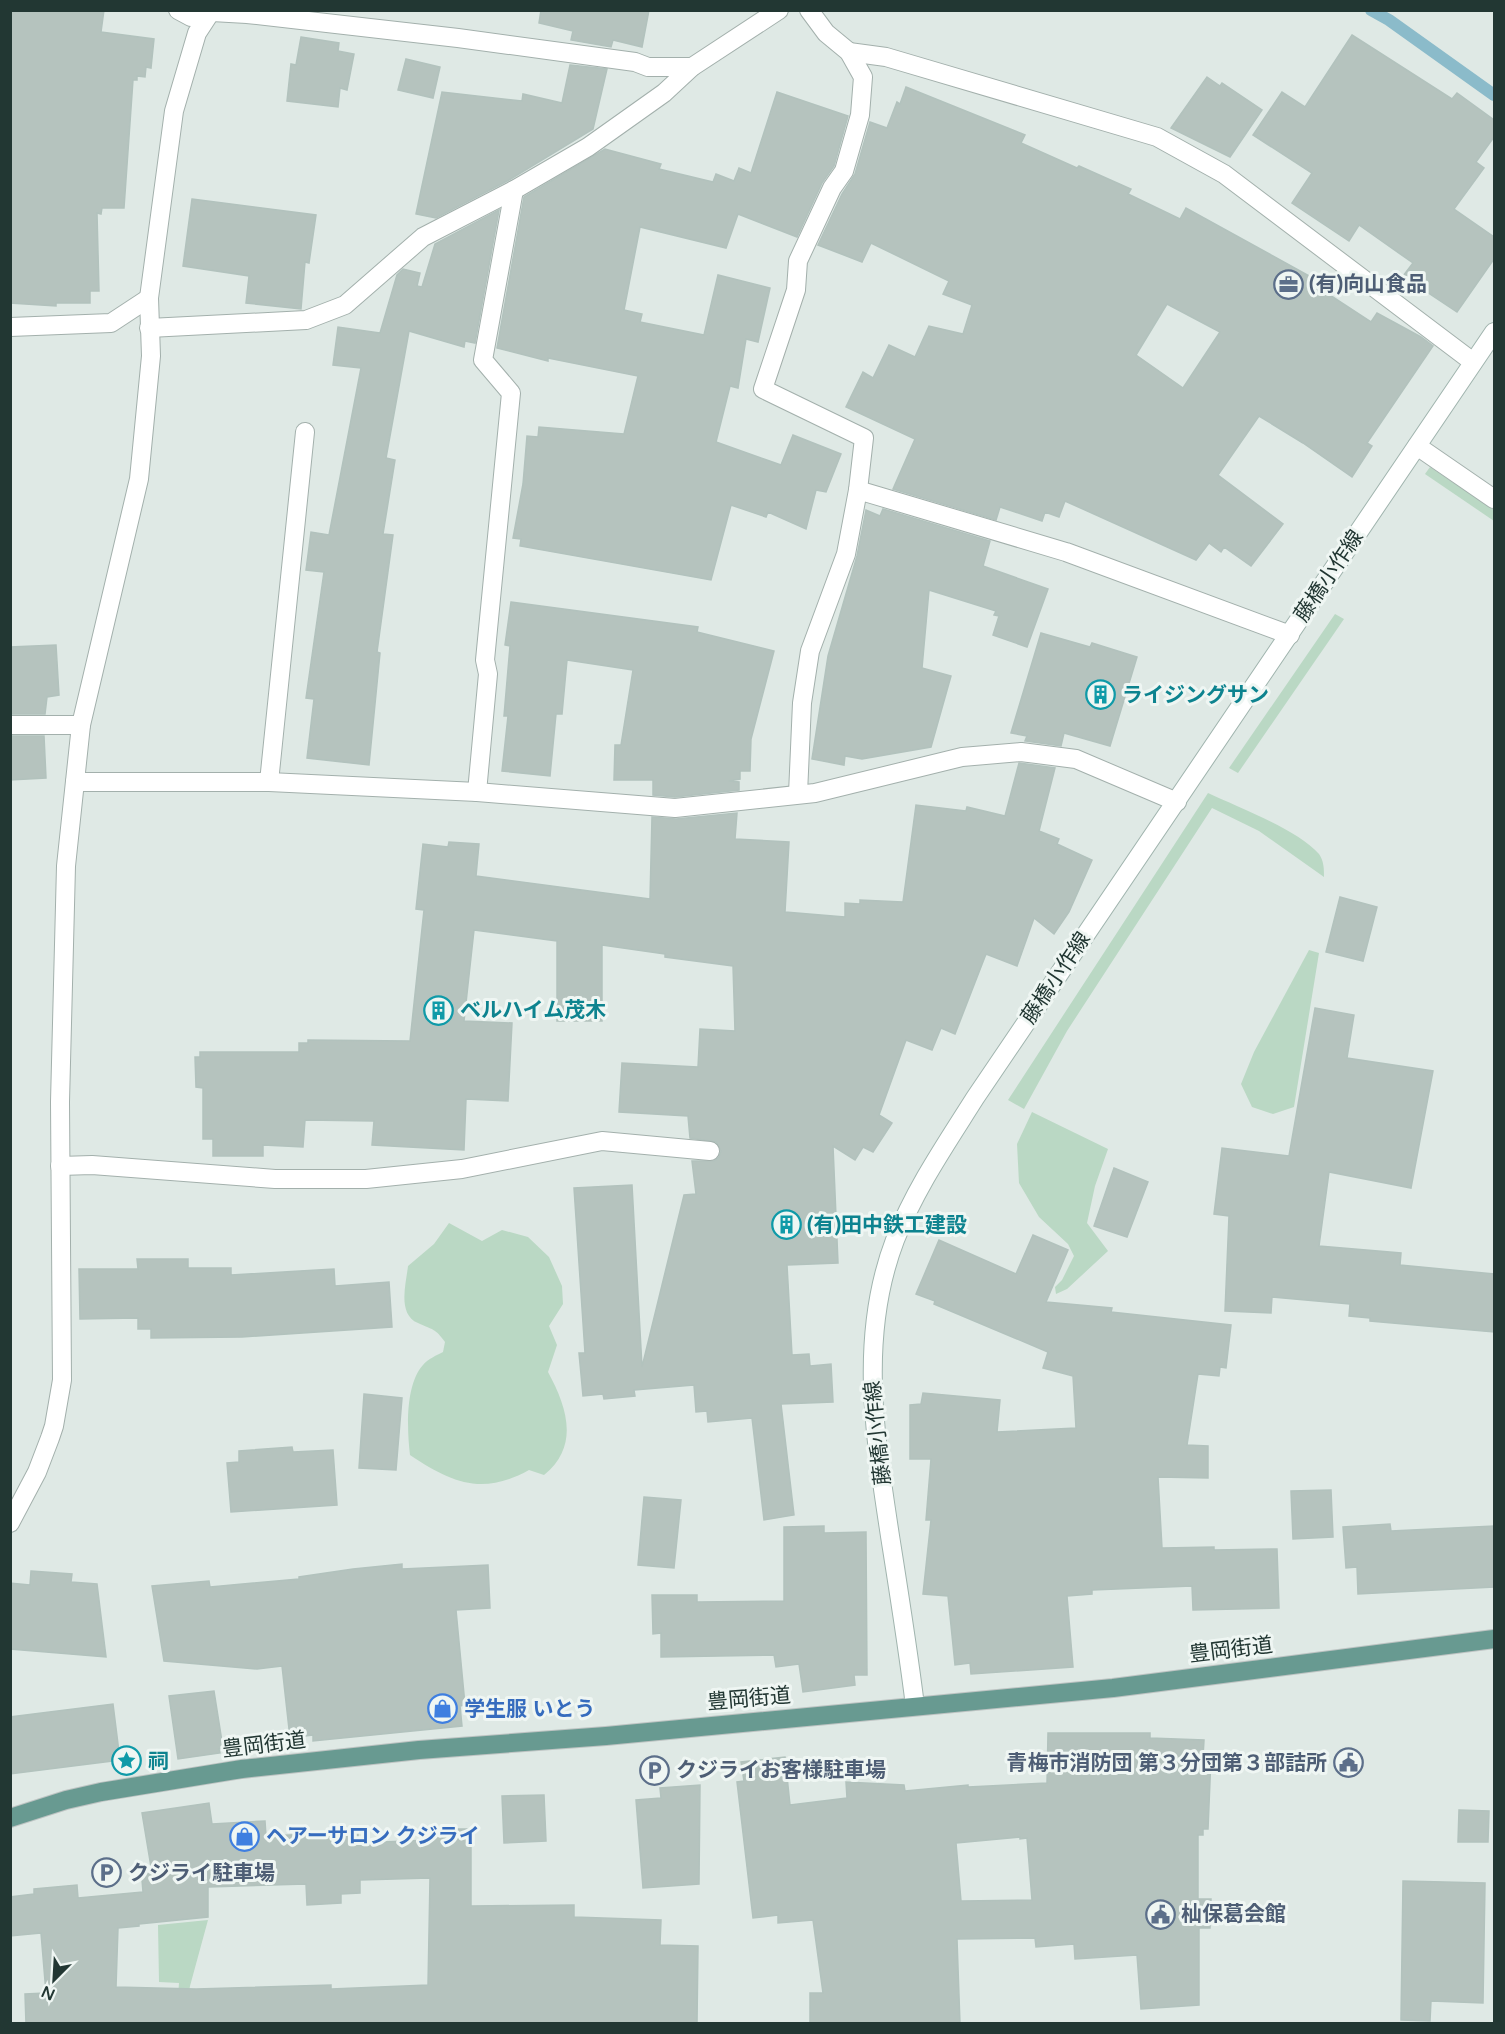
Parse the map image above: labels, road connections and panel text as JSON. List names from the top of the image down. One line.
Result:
{"streets":{"main road":["豊岡街道"],"street":["藤橋小作線"]},"crossings":[["藤橋小作線","豊岡街道"]],"places":{"office":["(有)向山食品"],"building":["ライジングサン","ベルハイム茂木","(有)田中鉄工建設"],"shop":["学生服 いとう","ヘアーサロン クジライ"],"place":["祠"],"public building":["青梅市消防団 第３分団第３部詰所","杣保葛会館"],"parking":["クジライお客様駐車場","クジライ駐車場"]},"north":"bottom left"}
